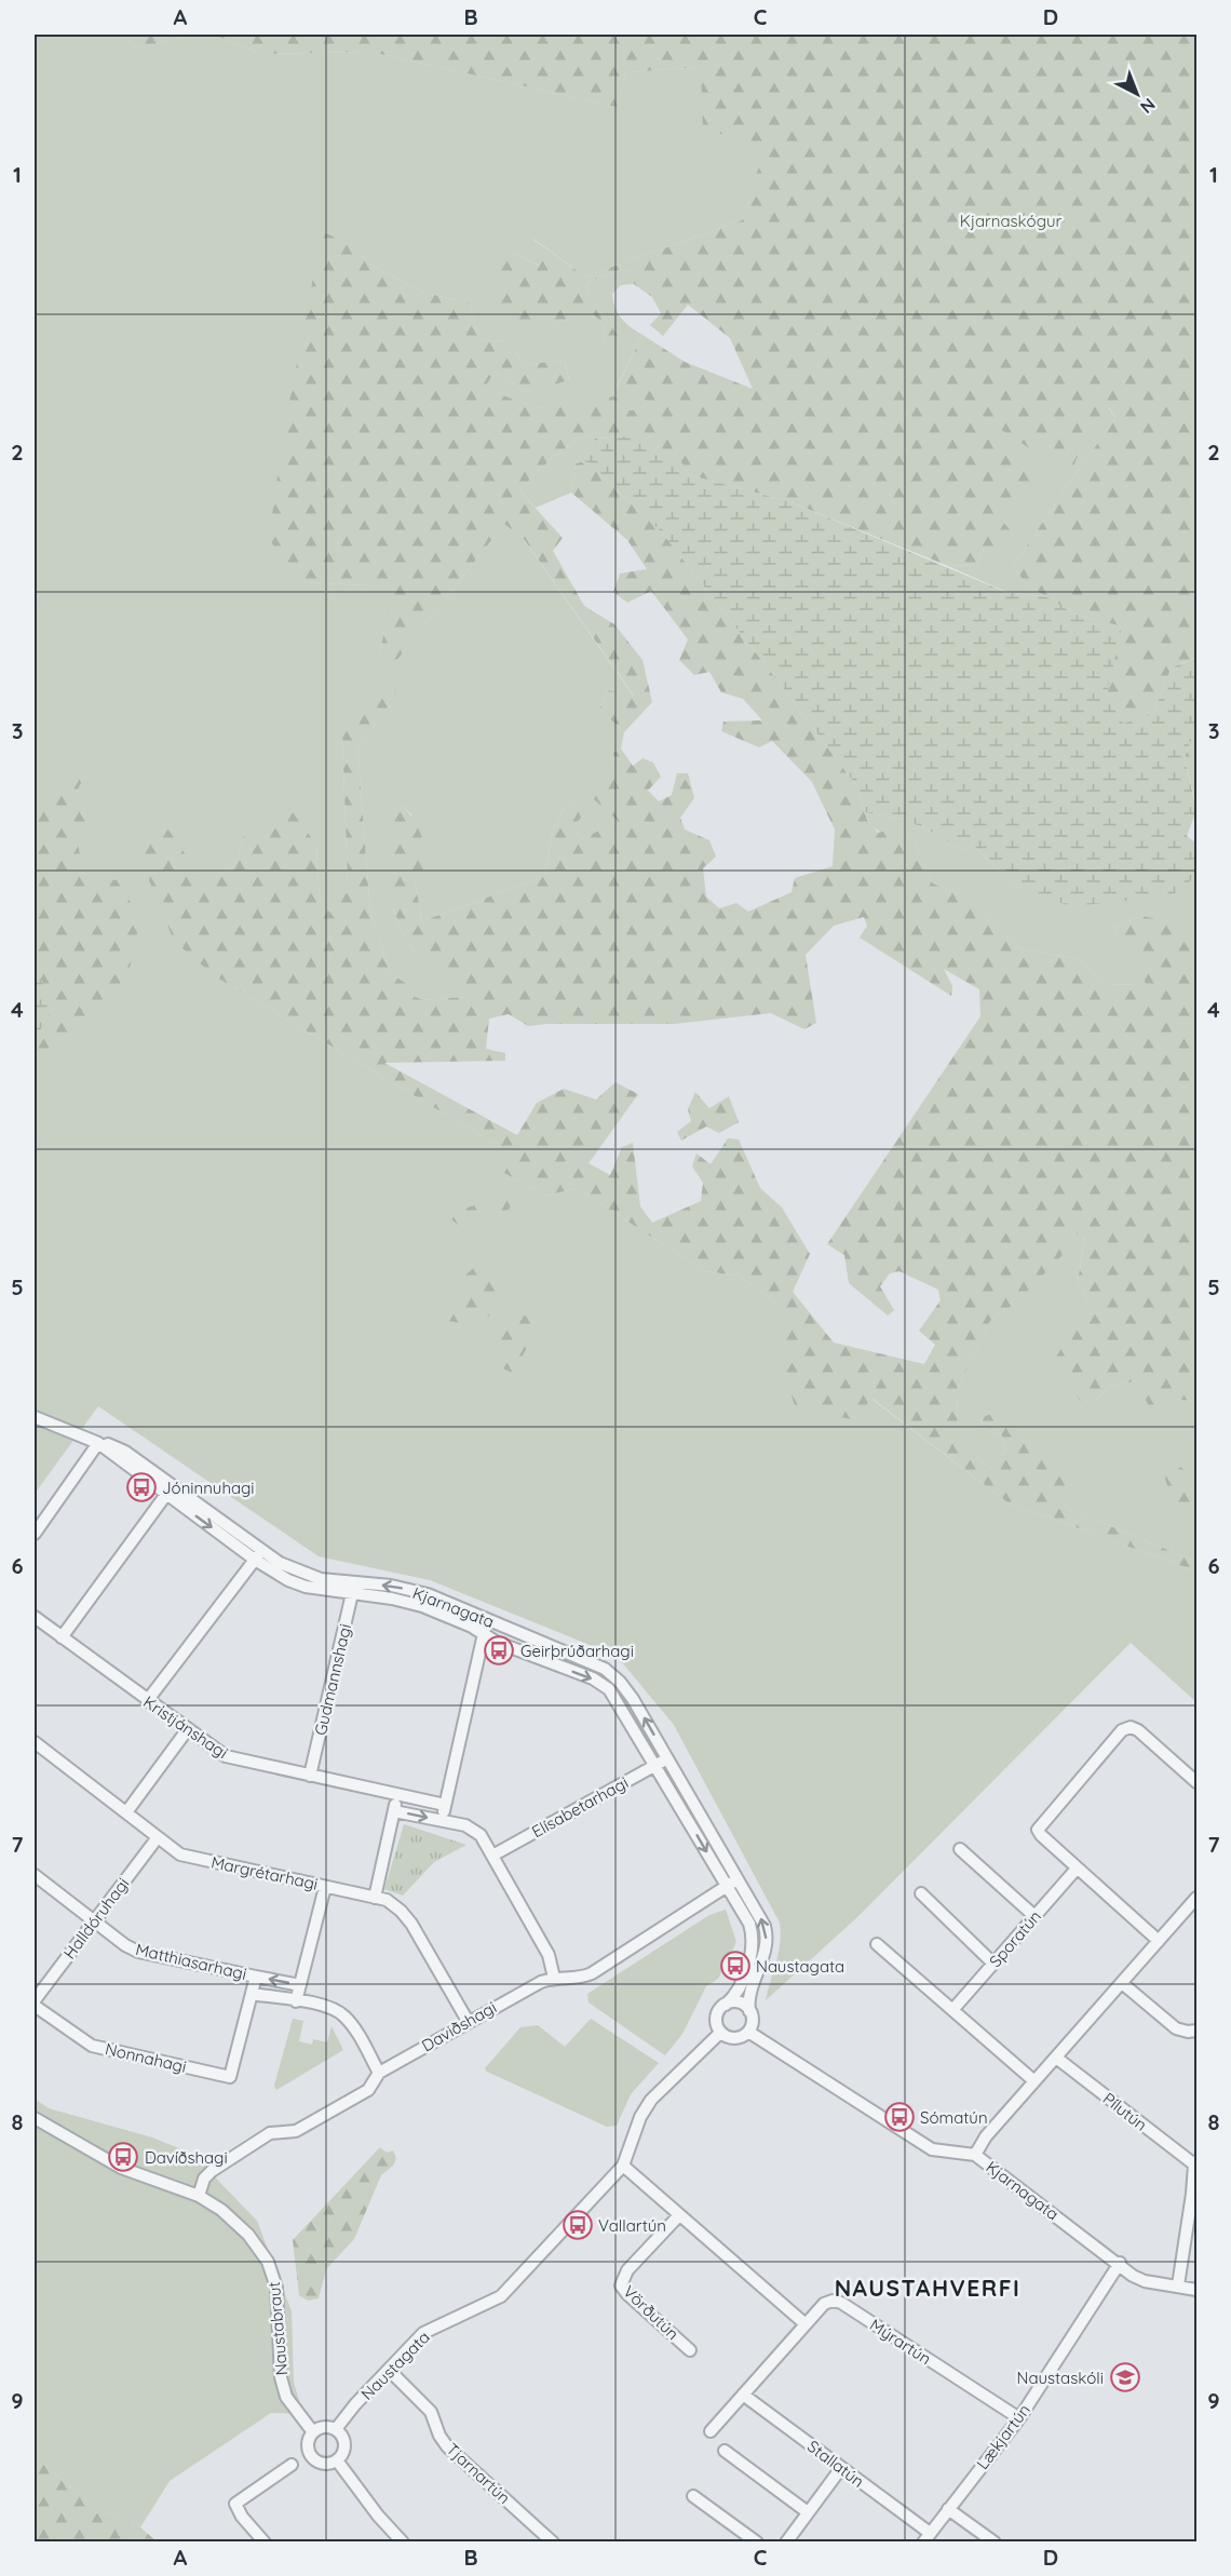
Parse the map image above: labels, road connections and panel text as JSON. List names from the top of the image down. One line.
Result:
{"streets":{"street":["Kjarnagata","Gudmannshagi","Kristjánshagi","Elísabetarhagi","Margrétarhagi","Halldóruhagi","Sporatún","Matthiasarhagi","Daviðshagi","Nonnahagi","Pílutún","Vörðutún","Naustabraut","Mýrartún","Naustagata","Lækjartún","Stallatún","Tjarnartún"]},"crossings":[["Kjarnagata","Gudmannshagi"],["Kjarnagata","Elísabetarhagi"],["Kjarnagata","Daviðshagi"],["Kjarnagata","Naustagata"],["Kjarnagata","Lækjartún"],["Gudmannshagi","Kristjánshagi"],["Margrétarhagi","Halldóruhagi"],["Margrétarhagi","Daviðshagi"],["Halldóruhagi","Matthiasarhagi"],["Matthiasarhagi","Daviðshagi"],["Matthiasarhagi","Nonnahagi"],["Daviðshagi","Naustabraut"],["Naustabraut","Naustagata"],["Mýrartún","Lækjartún"],["Mýrartún","Stallatún"],["Naustagata","Tjarnartún"],["Lækjartún","Stallatún"]],"districts":["NAUSTAHVERFI"],"parks":["Kjarnaskógur"],"places":{"bus stop":["Jóninnuhagi","Geirþrúðarhagi","Naustagata","Sómatún","Davíðshagi","Vallartún"],"school or university":["Naustaskóli"]},"north":"bottom right","grid":{"columns":["A","B","C","D"],"rows":["1","2","3","4","5","6","7","8","9"]}}
